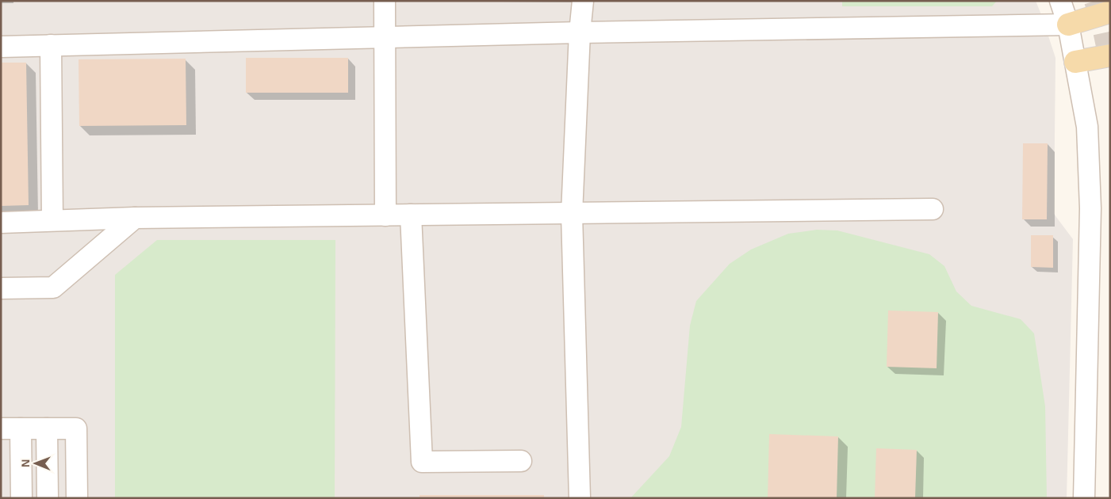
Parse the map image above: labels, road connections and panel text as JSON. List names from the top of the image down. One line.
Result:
{"north":"left"}
